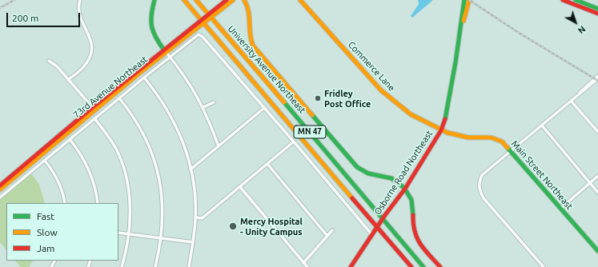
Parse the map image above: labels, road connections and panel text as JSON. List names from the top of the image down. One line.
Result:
{"streets":{"street":["Commerce Lane","University Avenue Northeast","73rd Avenue Northeast","MN 47","Osborne Road Northeast","Main Street Northeast"]},"crossings":[["Commerce Lane","Osborne Road Northeast"],["Commerce Lane","Main Street Northeast"],["University Avenue Northeast","73rd Avenue Northeast"],["University Avenue Northeast","Osborne Road Northeast"],["Osborne Road Northeast","Main Street Northeast"]],"places":["Fridley Post Office","Mercy Hospital - Unity Campus"],"legend":["Fast","Slow","Jam"],"scale_bar":"200 m","north":"bottom right"}
